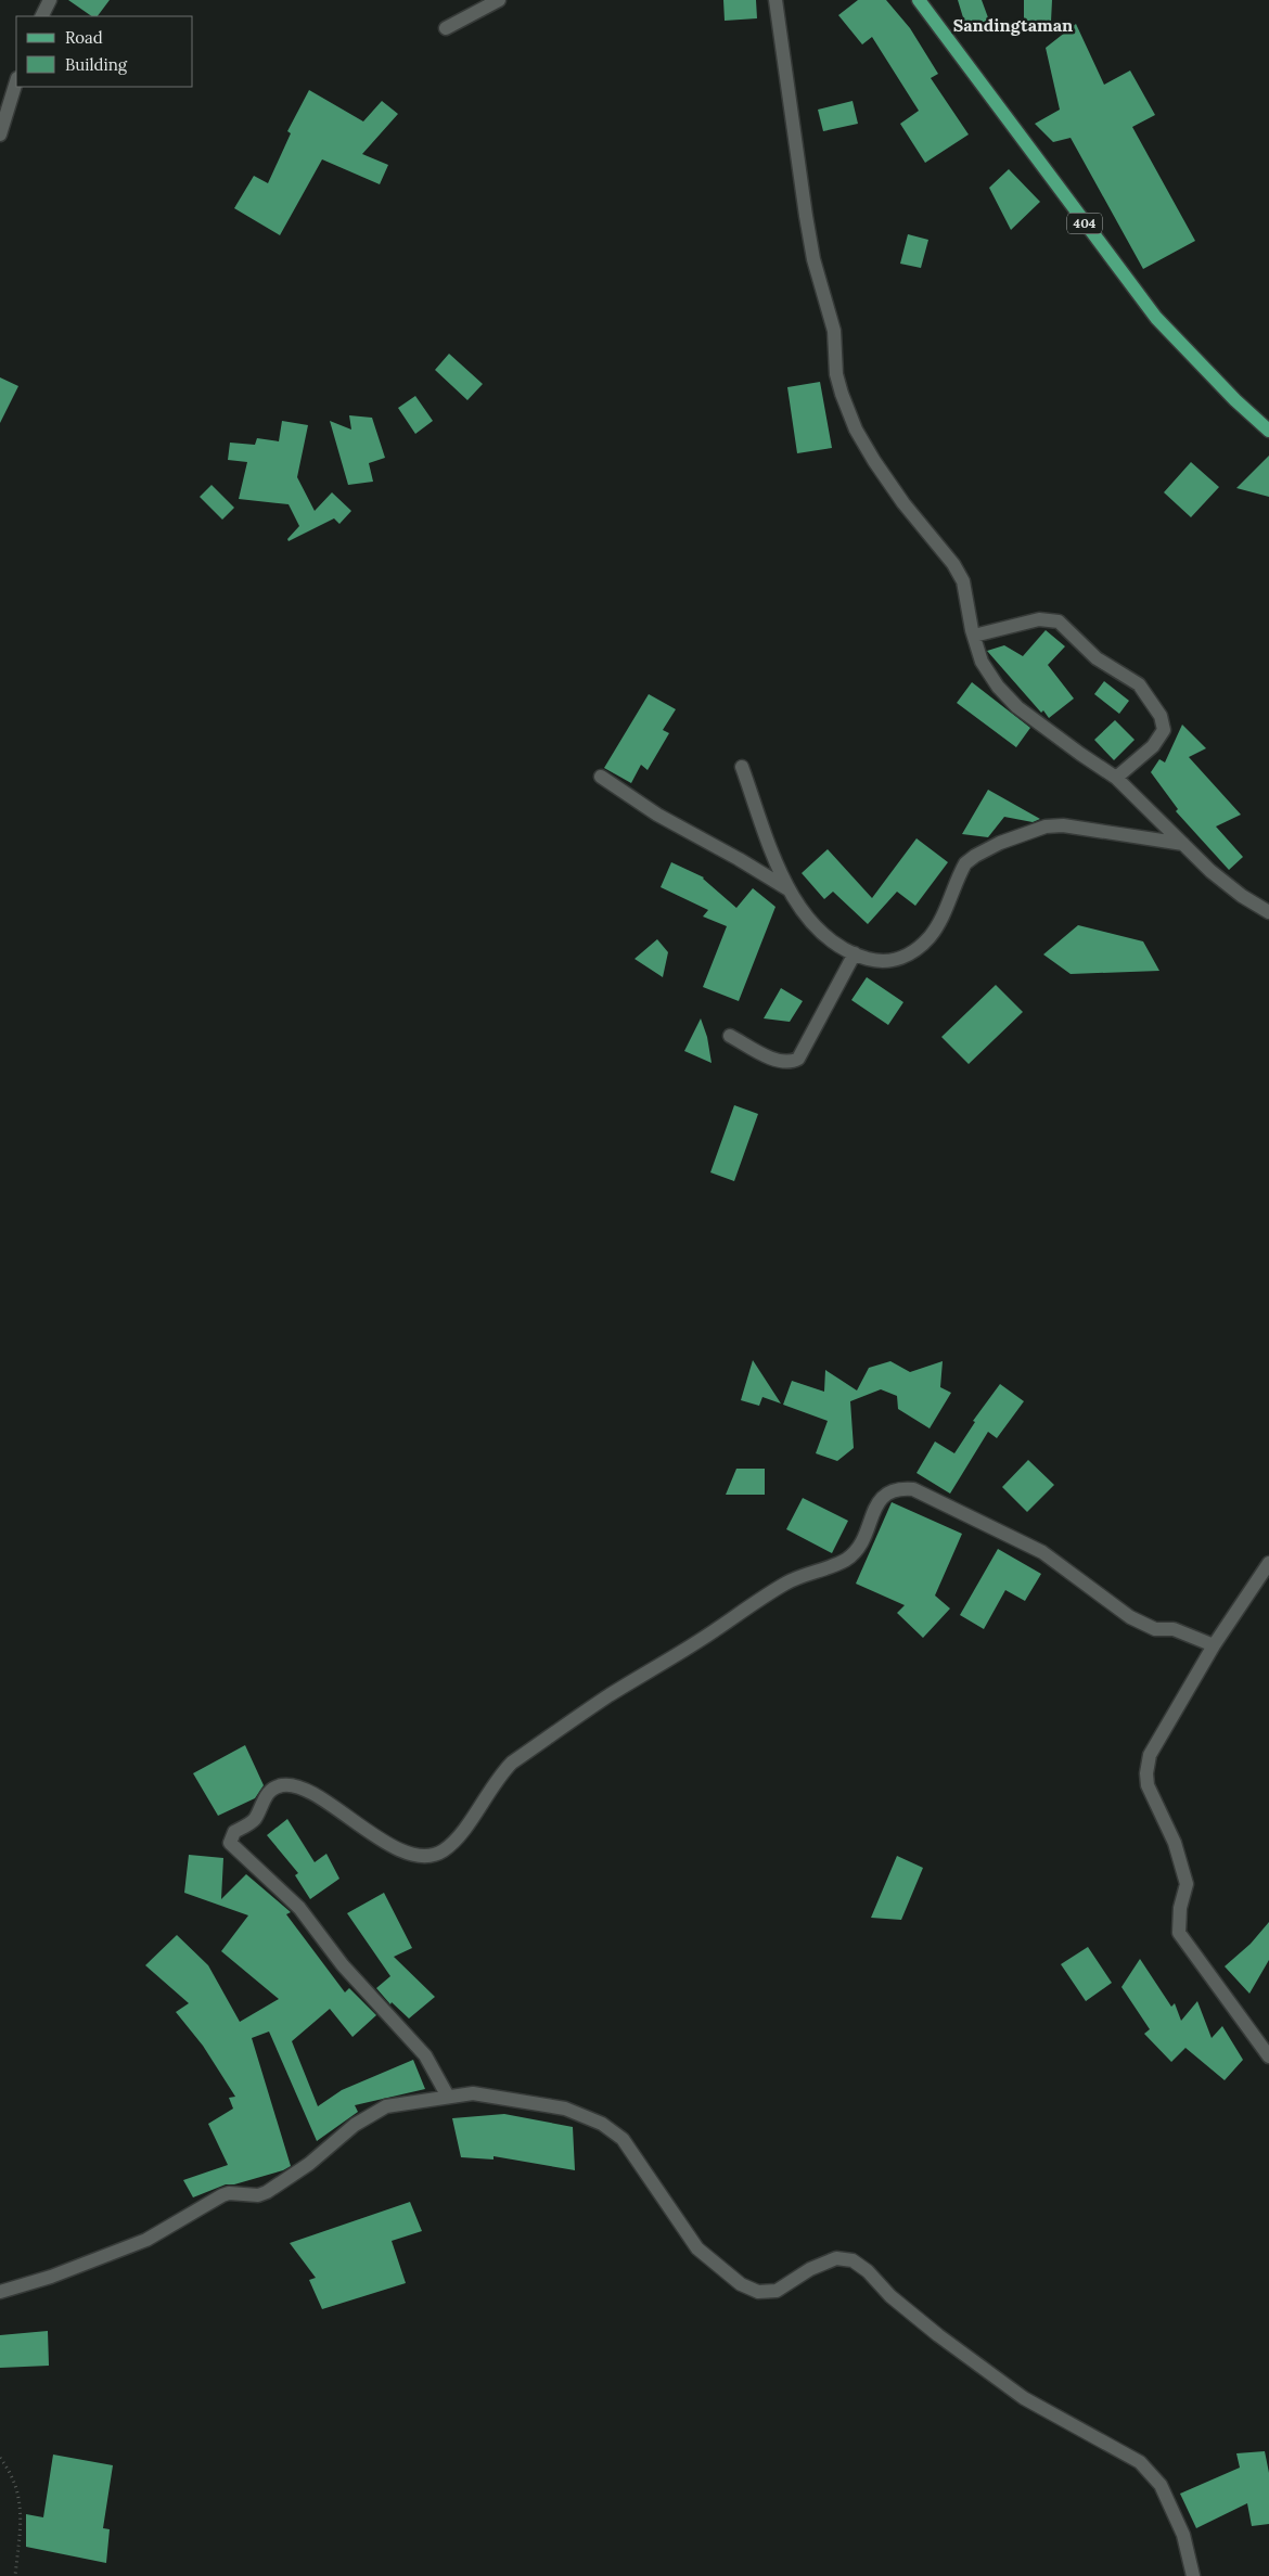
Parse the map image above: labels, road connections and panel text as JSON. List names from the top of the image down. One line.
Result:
{"streets":{"main road":["404"]},"districts":["Sandingtaman"],"legend":["Road","Building"]}
